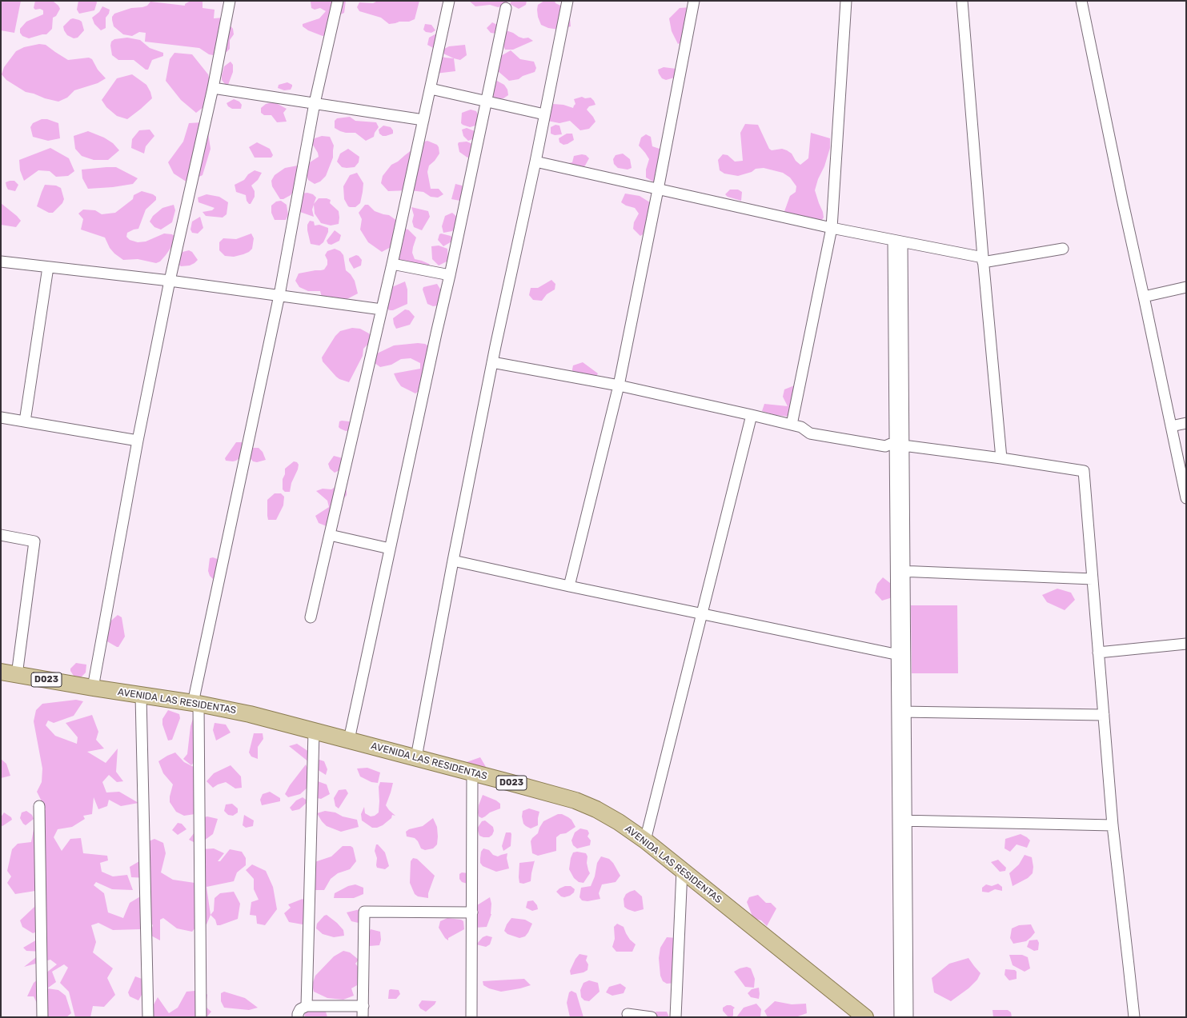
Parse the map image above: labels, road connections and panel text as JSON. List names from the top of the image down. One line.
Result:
{"streets":{"main road":["D023","AVENIDA LAS RESIDENTAS"]}}
